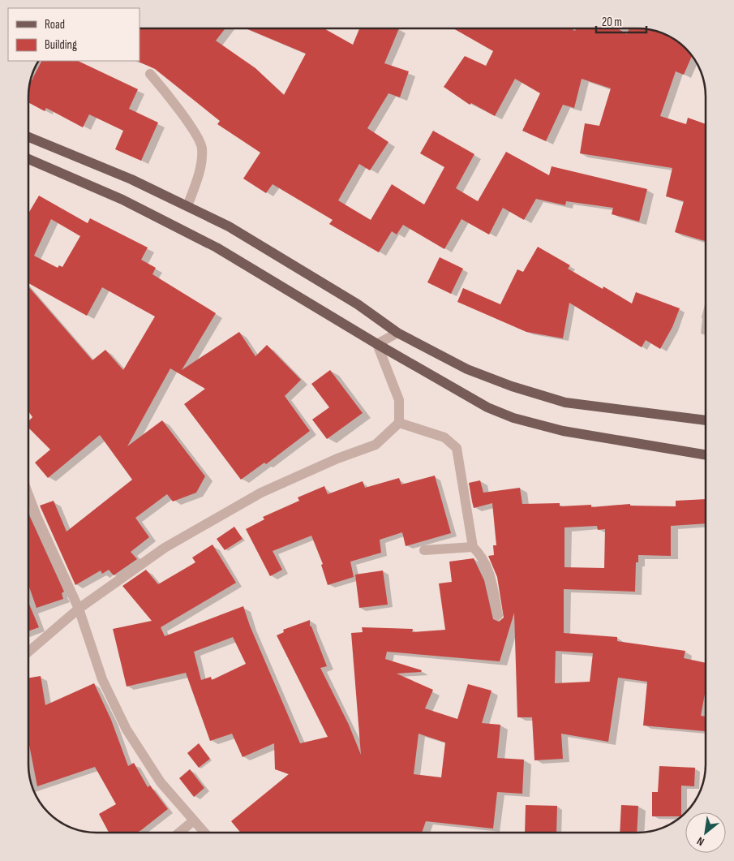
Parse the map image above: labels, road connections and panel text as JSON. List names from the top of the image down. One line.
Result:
{"legend":["Road","Building"],"scale_bar":"20 m","north":"bottom left"}
